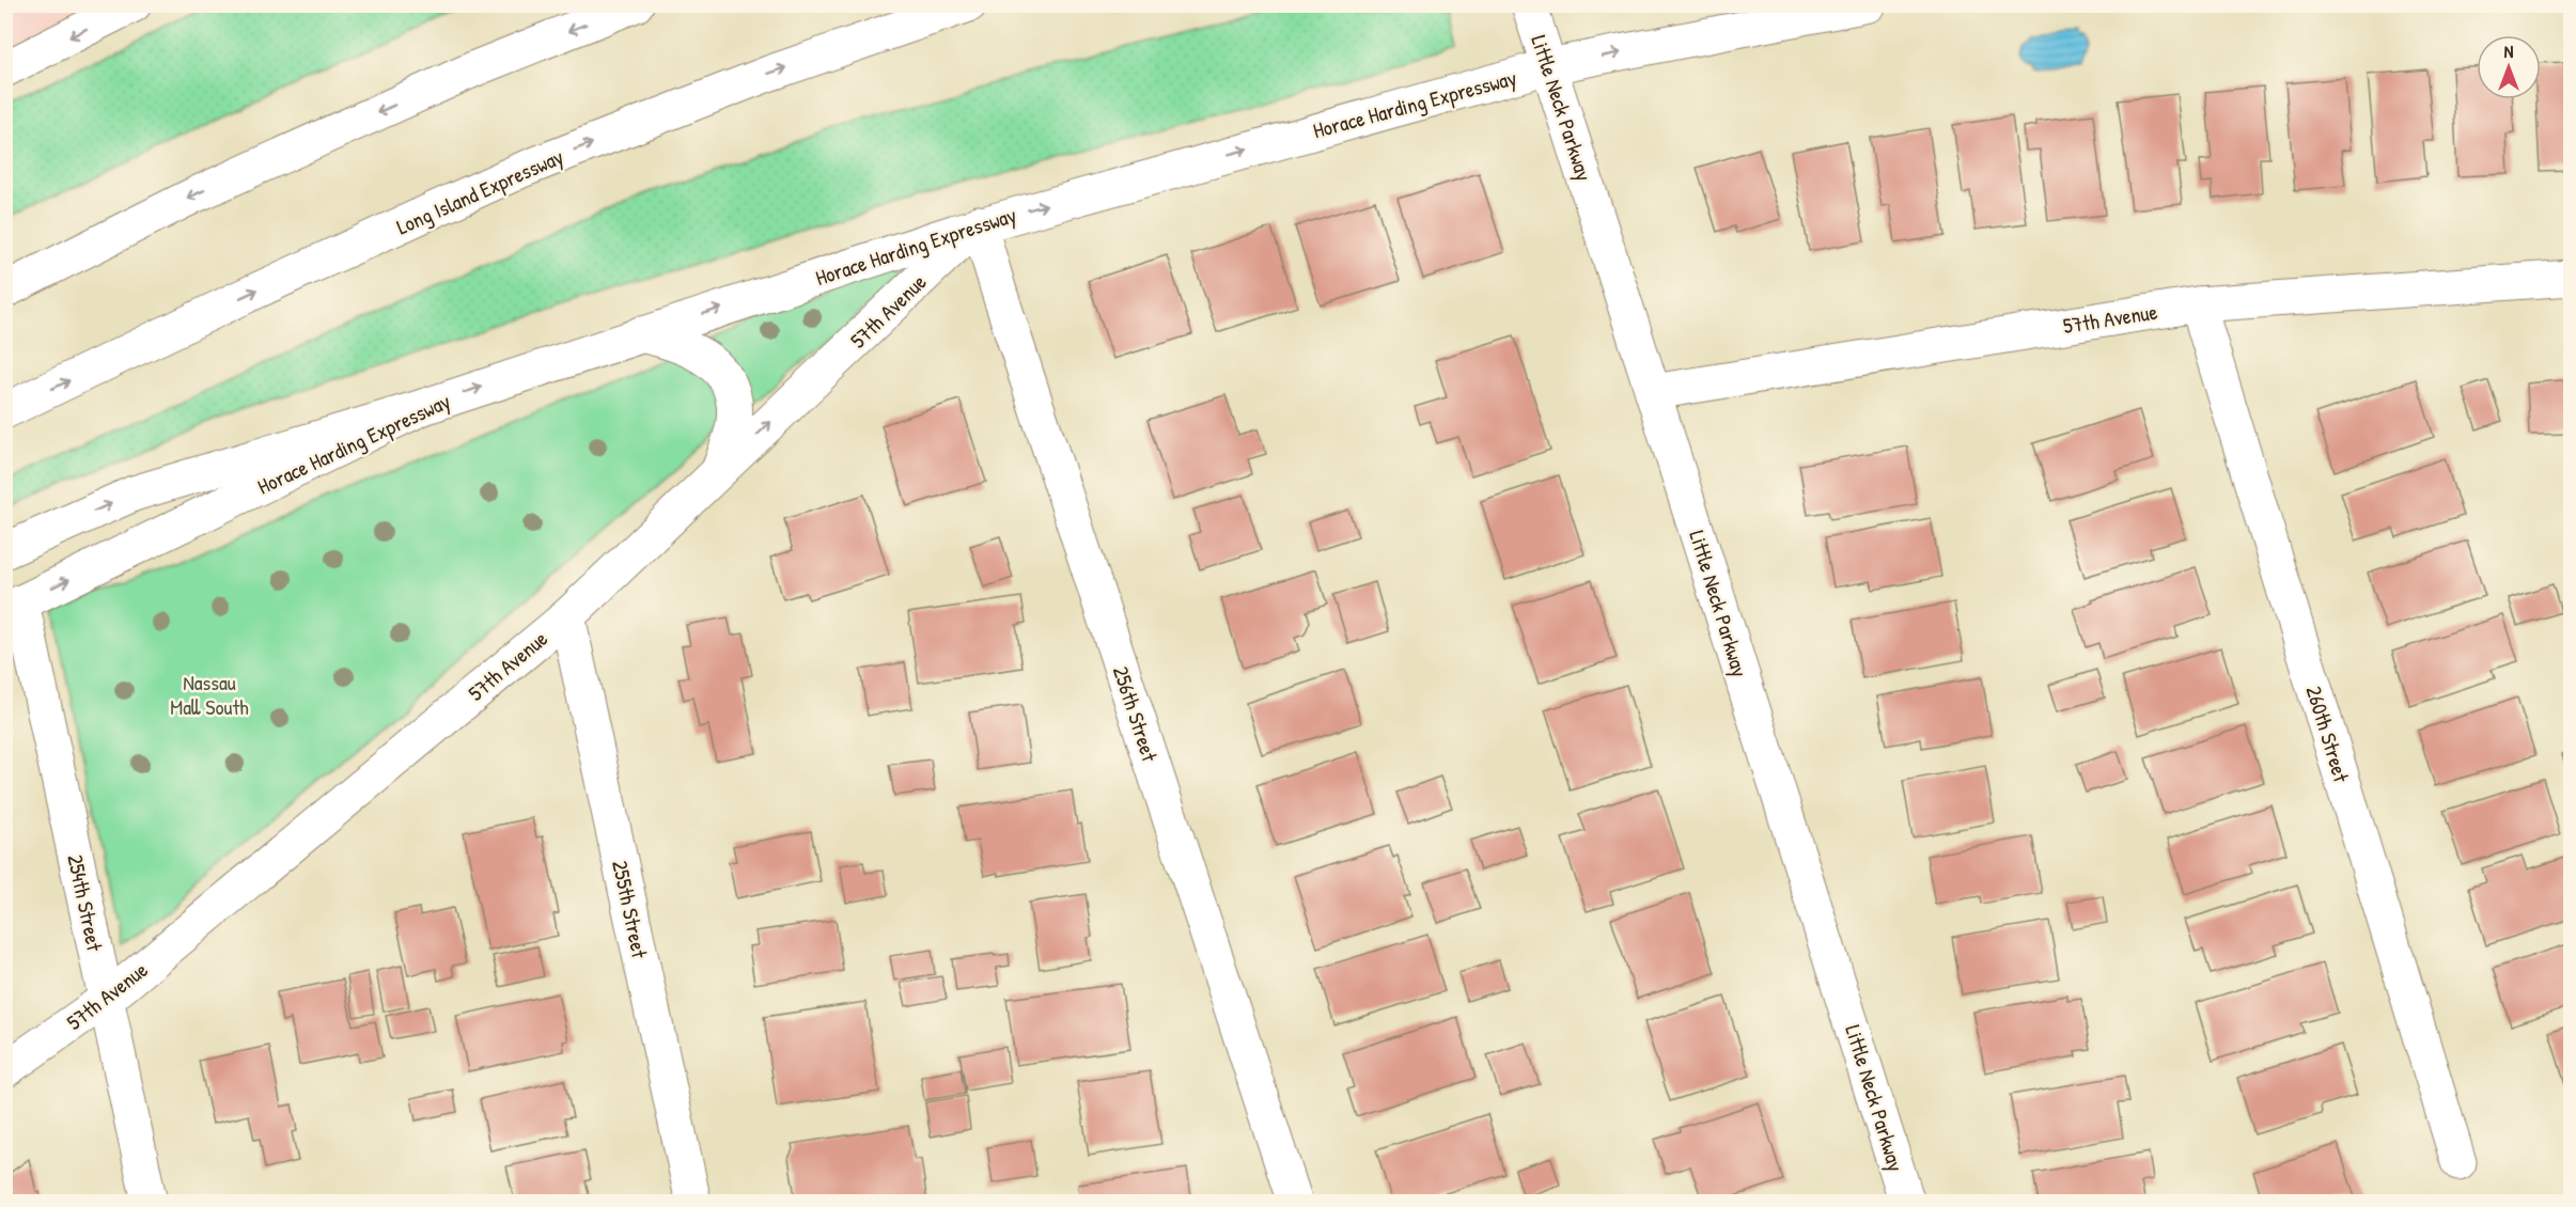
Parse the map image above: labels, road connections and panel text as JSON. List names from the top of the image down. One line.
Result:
{"streets":{"main road":["Horace Harding Expressway","Little Neck Parkway","Long Island Expressway","57th Avenue","256th Street","260th Street","254th Street","255th Street"]},"crossings":[["Horace Harding Expressway","Little Neck Parkway"],["Horace Harding Expressway","57th Avenue"],["Horace Harding Expressway","256th Street"],["Horace Harding Expressway","254th Street"],["Little Neck Parkway","57th Avenue"],["57th Avenue","256th Street"],["57th Avenue","260th Street"],["57th Avenue","254th Street"],["57th Avenue","255th Street"]],"parks":["Nassau Mall South"],"north":"top"}
